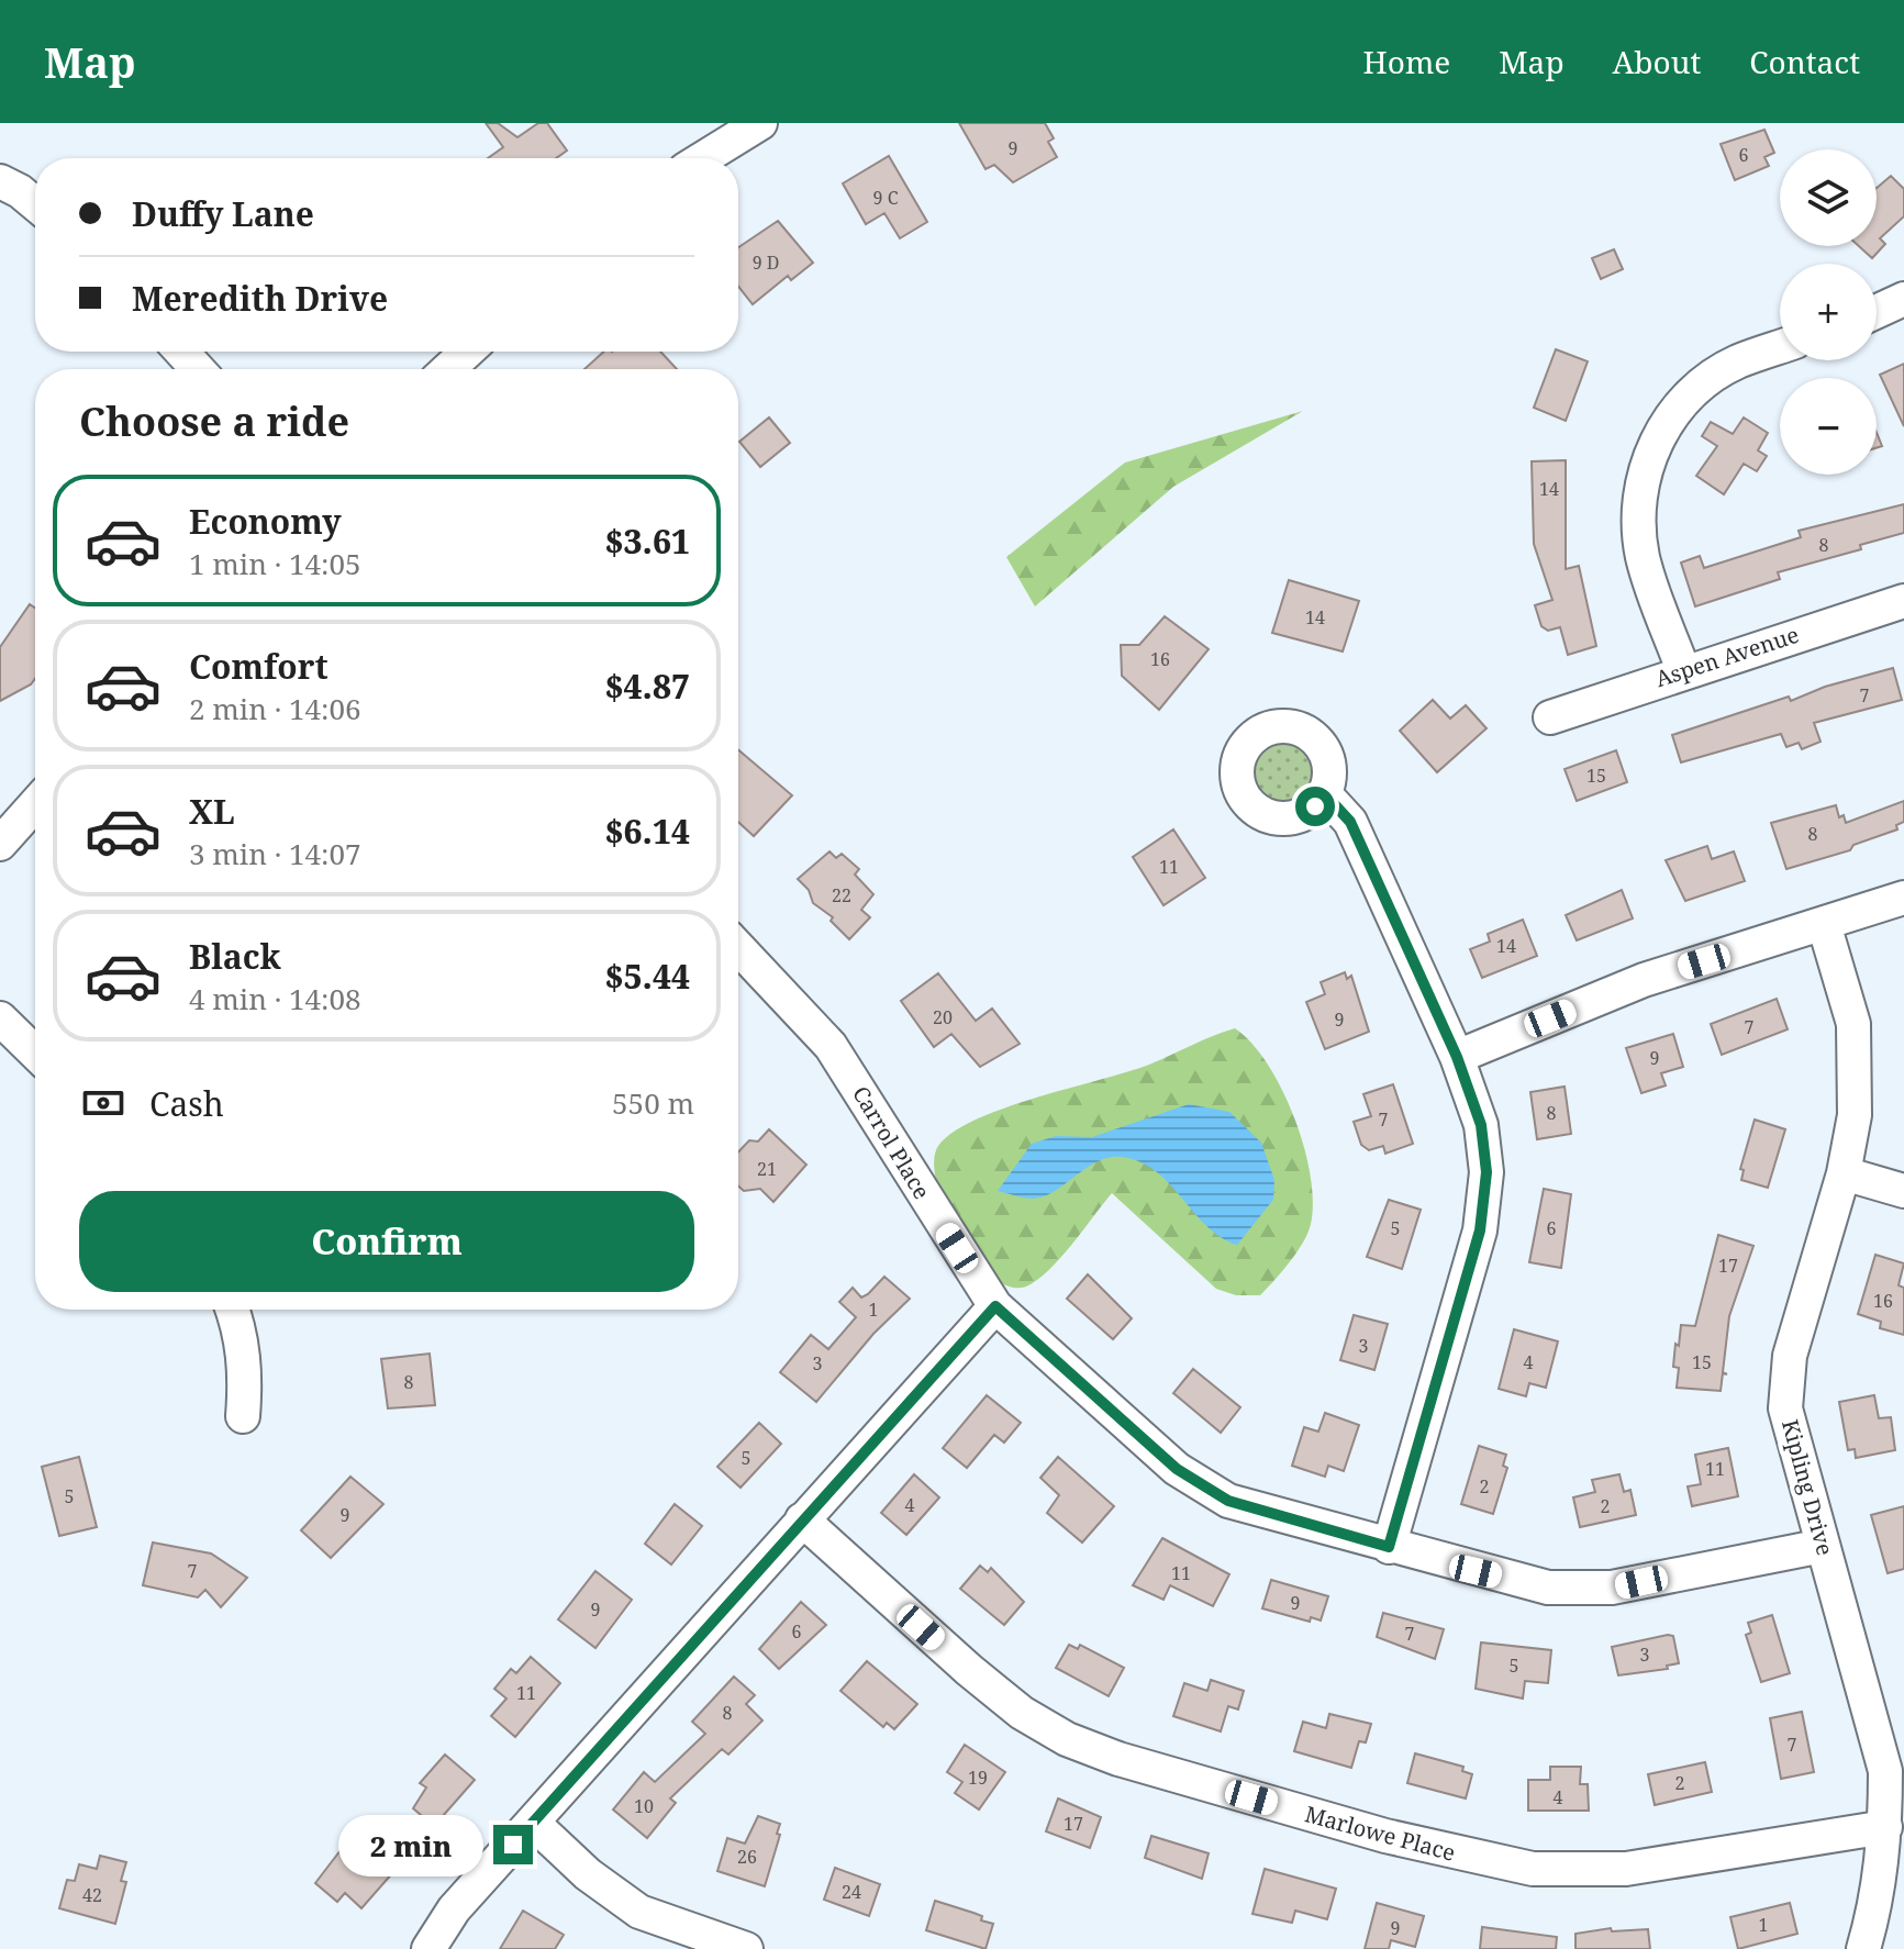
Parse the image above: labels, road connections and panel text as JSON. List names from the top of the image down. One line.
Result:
{"streets":{"street":["Aspen Avenue","Carrol Place","Kipling Drive","Marlowe Place"]},"crossings":[["Carrol Place","Kipling Drive"],["Kipling Drive","Marlowe Place"]],"house_numbers":["9","6","9 C","9 D","14","8","14","16","7","15","8","11","22","14","20","9","7","9","8","7","21","5","6","17","16","1","3","4","15","3","8","5","11","2","5","4","2","9","7","11","9","9","6","7","3","5","11","8","7","19","2","4","10","17","26","24","42","1","9"],"page":{"header":"Map","nav":["Home","Map","About","Contact"],"map_buttons":["+","−"],"banner":["Duffy Lane","Meredith Drive"],"heading":"Choose a ride","list":[{"name":"Economy","note":"1 min · 14:05","value":"$3.61"},{"name":"Comfort","note":"2 min · 14:06","value":"$4.87"},{"name":"XL","note":"3 min · 14:07","value":"$6.14"},{"name":"Black","note":"4 min · 14:08","value":"$5.44"}],"pay":["Cash","550 m"],"buttons":"Confirm","bubble":"2 min"}}
